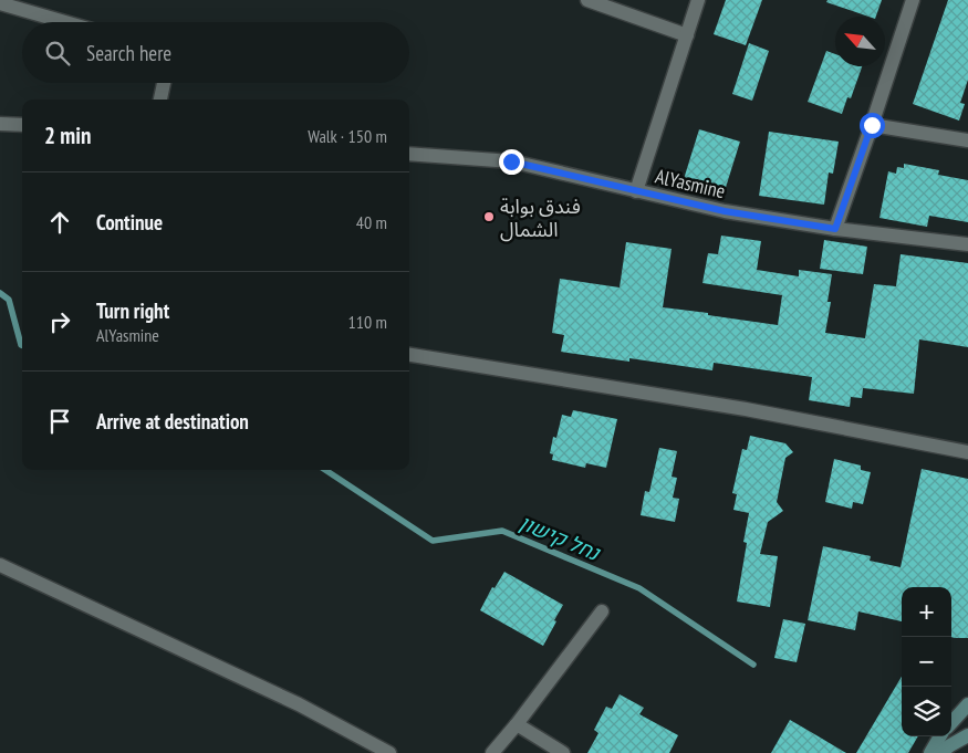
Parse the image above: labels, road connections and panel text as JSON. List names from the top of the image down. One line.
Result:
{"streets":{"street":["AlYasmine"]},"water":["נחל קישון"],"places":["فندق بوابة الشمال"],"north":"top left","page":{"search":"Search here","heading":["2 min","Walk · 150 m"],"list":[["Continue","40 m"],["Turn right","AlYasmine","110 m"],"Arrive at destination"],"map_buttons":["+","−"]}}
